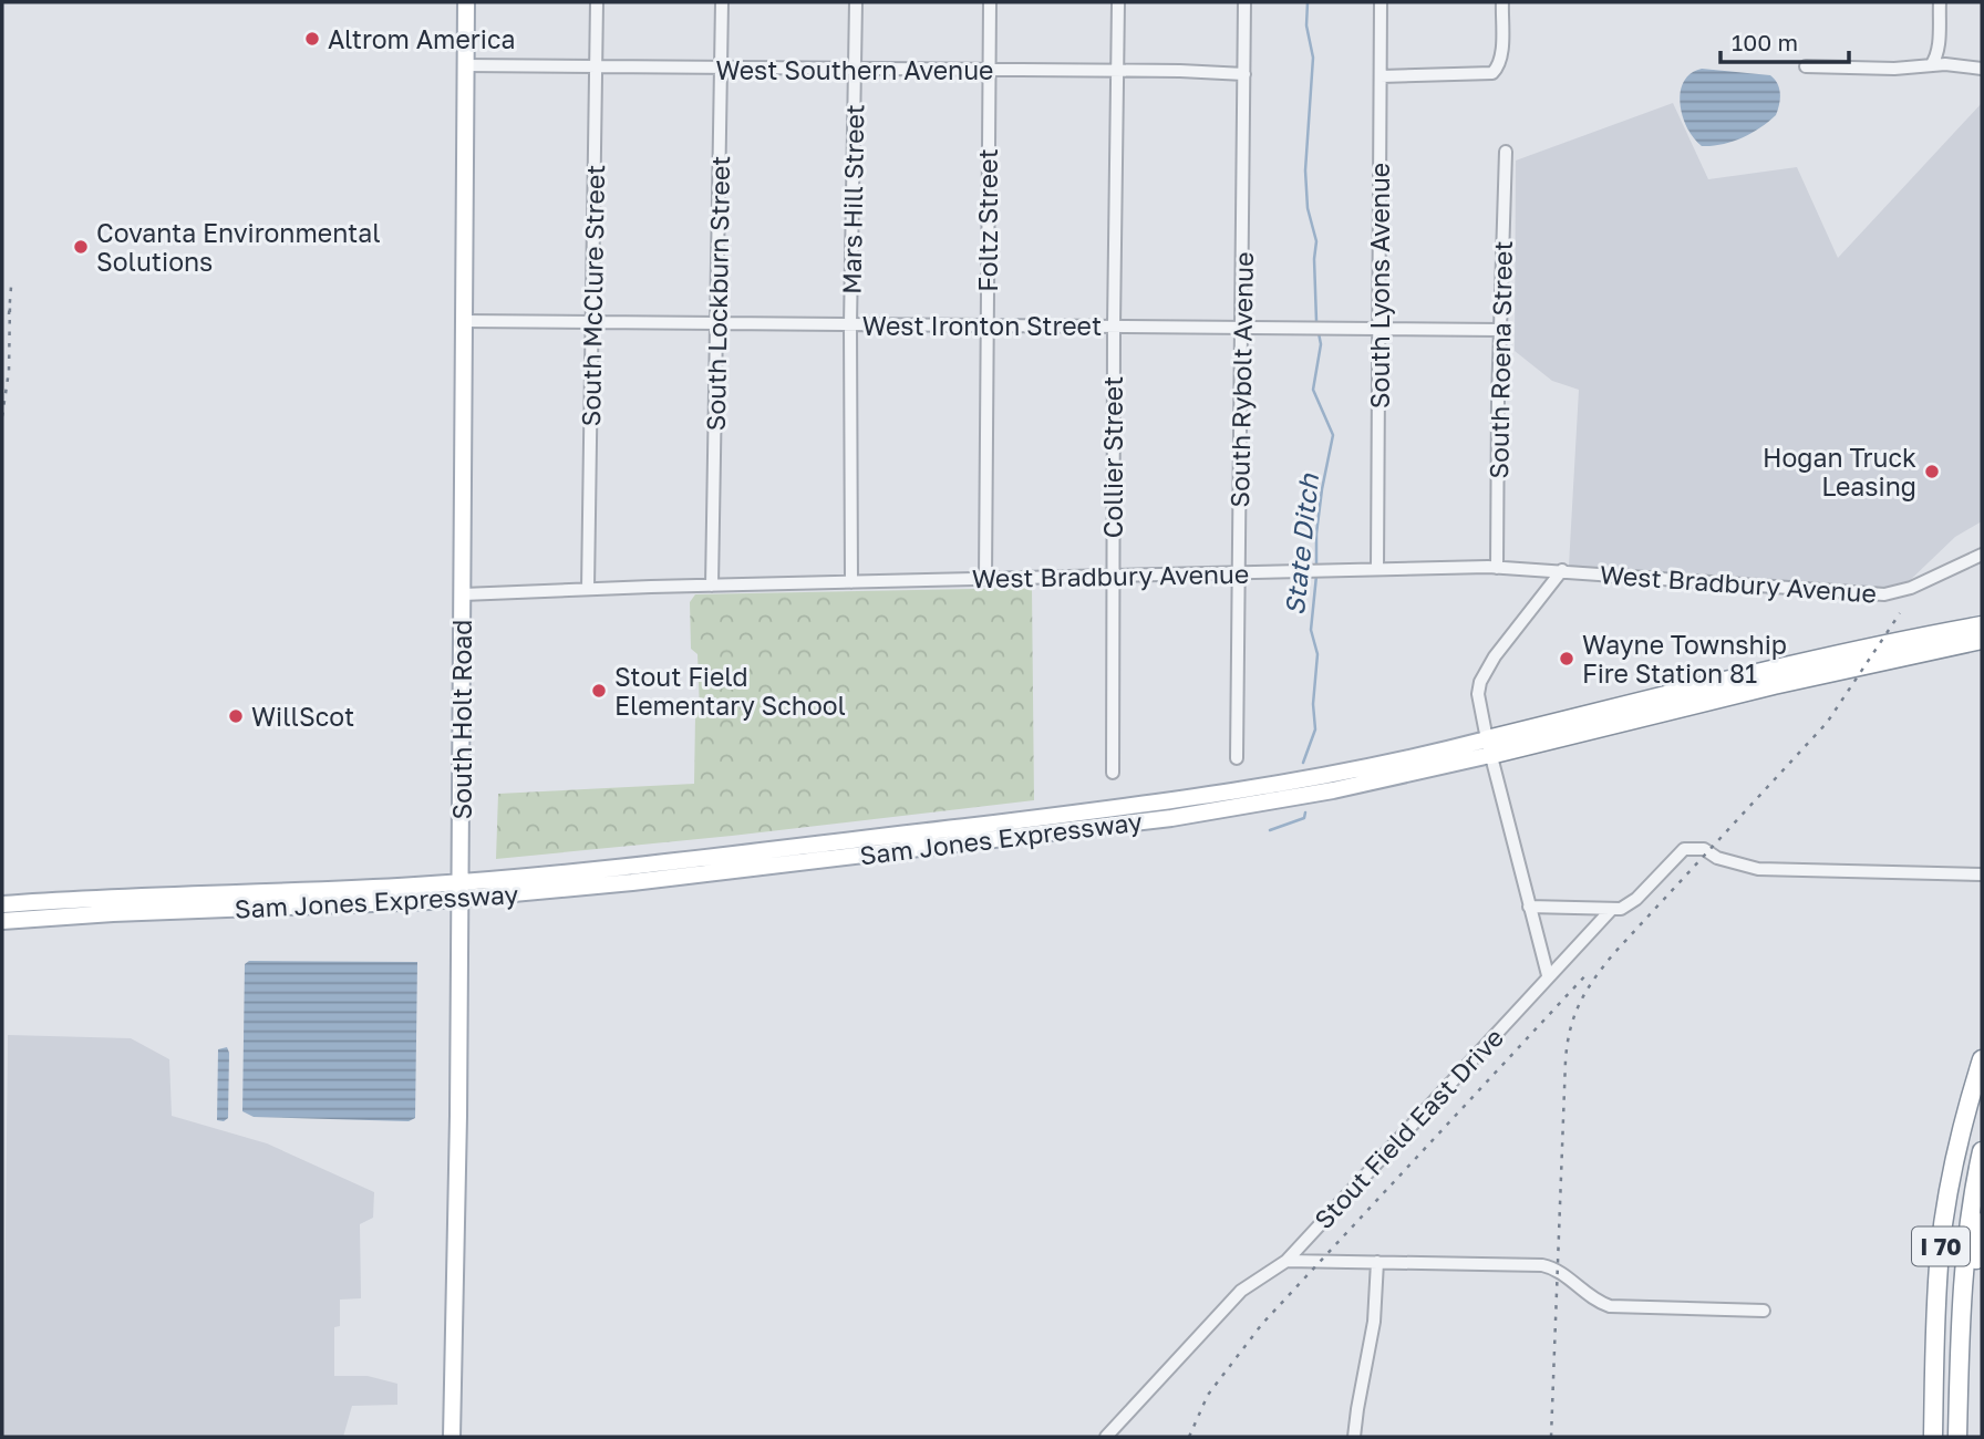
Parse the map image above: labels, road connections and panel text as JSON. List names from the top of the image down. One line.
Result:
{"streets":{"highway":["Sam Jones Expressway","I 70"],"main road":["South Holt Road"],"street":["West Southern Avenue","Mars Hill Street","Foltz Street","South Lyons Avenue","South Lockburn Street","South McClure Street","West Ironton Street","South Roena Street","South Rybolt Avenue","Collier Street","West Bradbury Avenue","Stout Field East Drive"]},"crossings":[["West Southern Avenue","Mars Hill Street"],["West Southern Avenue","Foltz Street"],["West Southern Avenue","South Lockburn Street"],["West Southern Avenue","South McClure Street"],["West Southern Avenue","South Rybolt Avenue"],["West Southern Avenue","Collier Street"],["West Southern Avenue","South Holt Road"],["Mars Hill Street","West Ironton Street"],["Mars Hill Street","West Bradbury Avenue"],["Foltz Street","West Ironton Street"],["Foltz Street","West Bradbury Avenue"],["South Lyons Avenue","West Ironton Street"],["South Lyons Avenue","West Bradbury Avenue"],["South Lockburn Street","West Ironton Street"],["South Lockburn Street","West Bradbury Avenue"],["South McClure Street","West Ironton Street"],["South McClure Street","West Bradbury Avenue"],["West Ironton Street","South Roena Street"],["West Ironton Street","South Rybolt Avenue"],["West Ironton Street","Collier Street"],["West Ironton Street","South Holt Road"],["South Roena Street","West Bradbury Avenue"],["South Rybolt Avenue","West Bradbury Avenue"],["Collier Street","West Bradbury Avenue"],["West Bradbury Avenue","South Holt Road"],["South Holt Road","Sam Jones Expressway"]],"water":["State Ditch"],"places":["Altrom America","Covanta Environmental Solutions","Hogan Truck Leasing","Wayne Township Fire Station 81","Stout Field Elementary School","WillScot"],"scale_bar":"100 m"}
